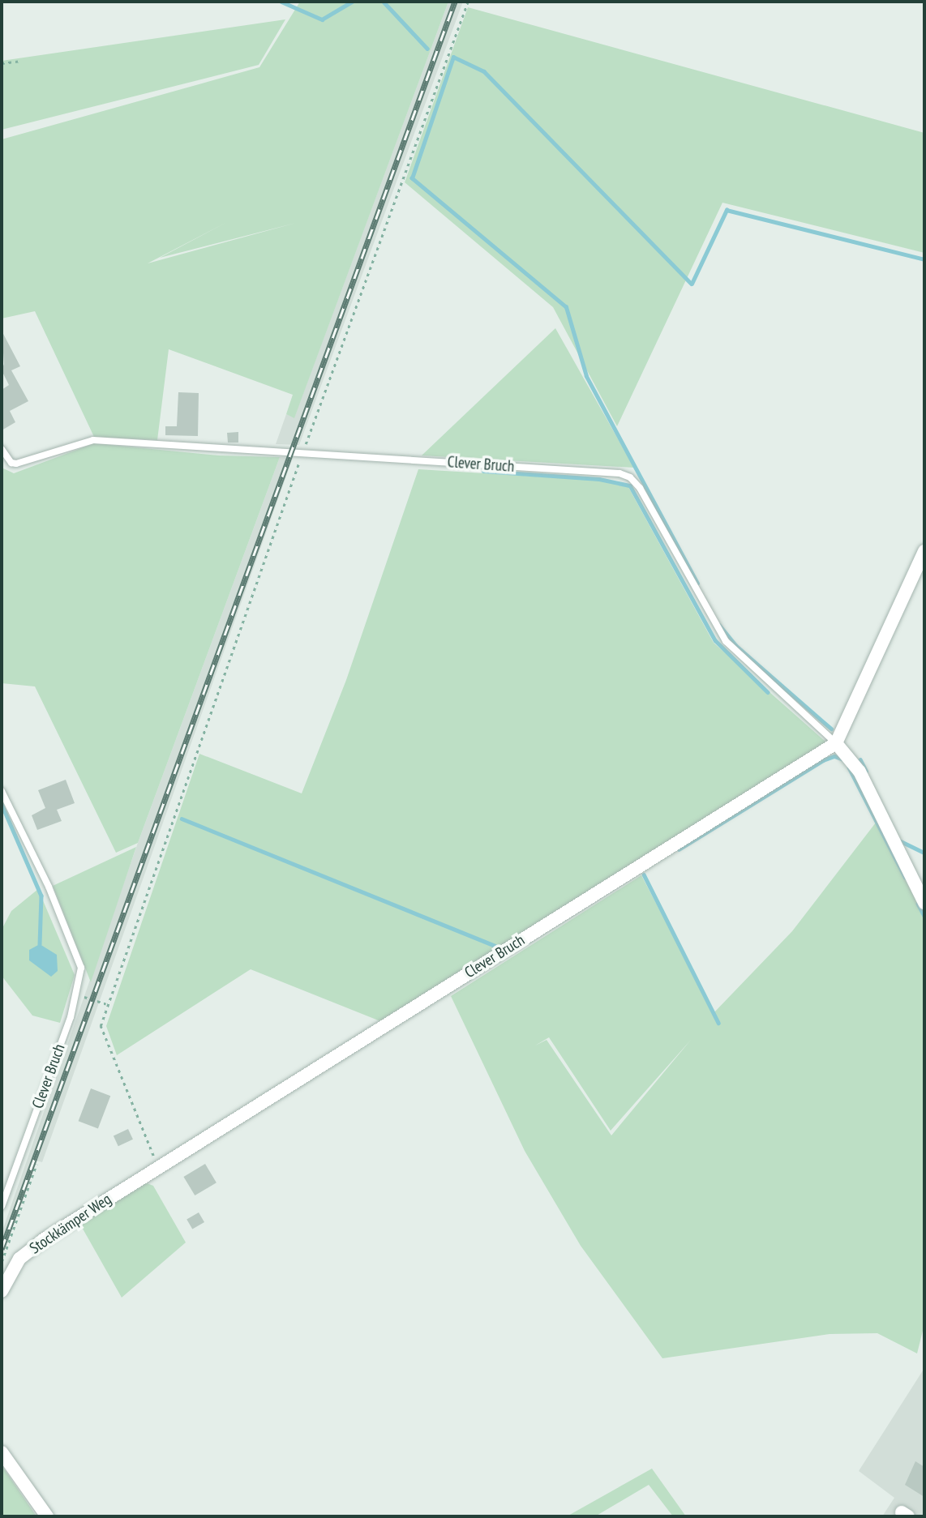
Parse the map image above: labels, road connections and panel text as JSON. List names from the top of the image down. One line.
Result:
{"streets":{"street":["Clever Bruch","Stockkämper Weg"]},"crossings":[["Clever Bruch","Stockkämper Weg"]]}
